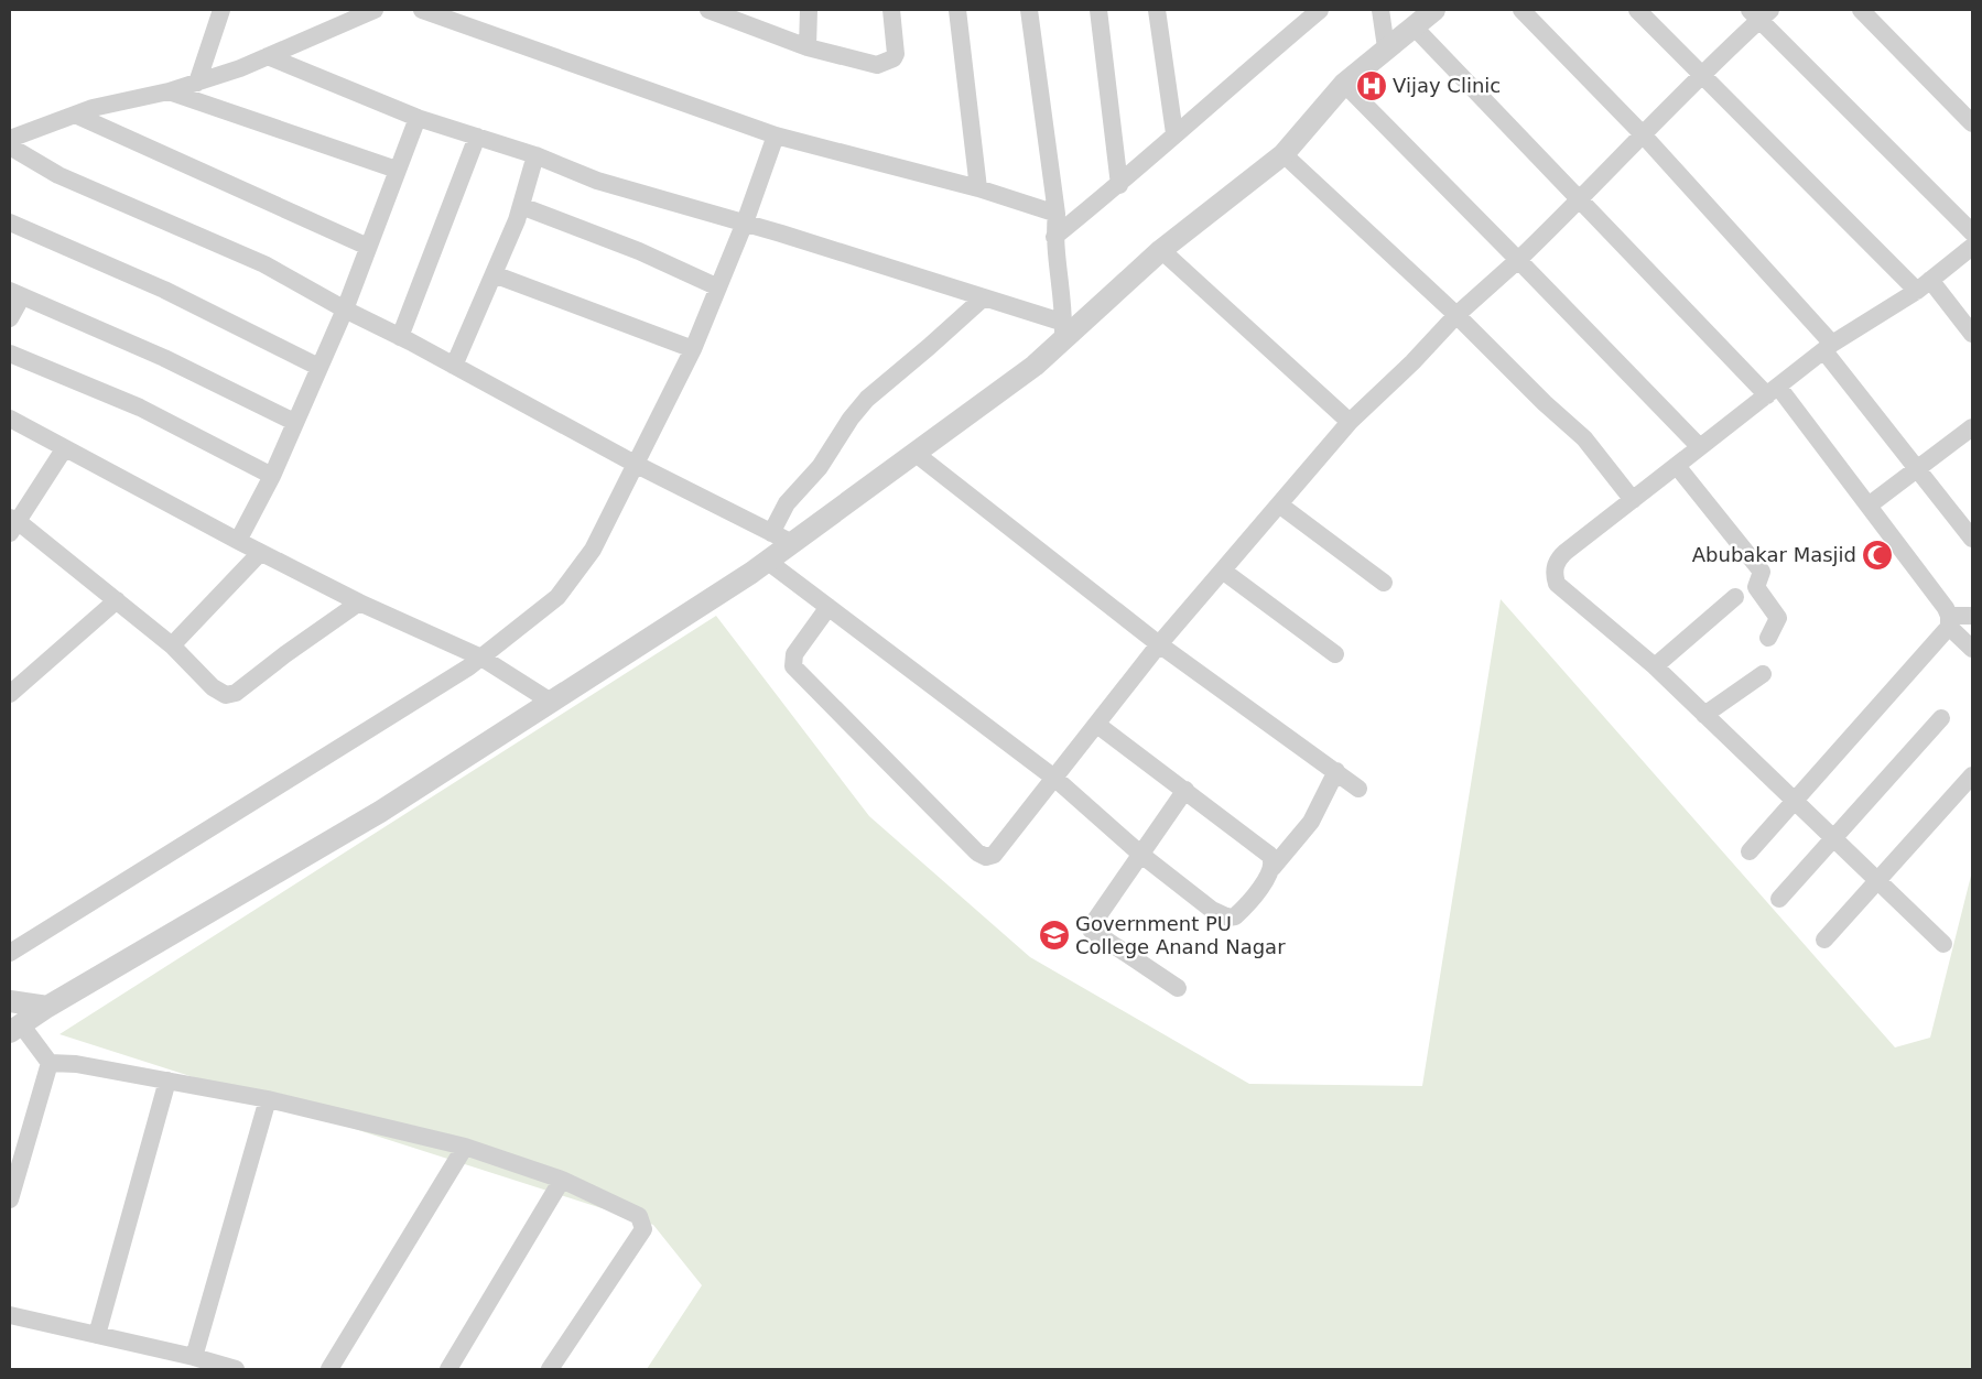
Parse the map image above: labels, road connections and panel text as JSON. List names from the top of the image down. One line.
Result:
{"places":{"hospital":["Vijay Clinic"],"mosque":["Abubakar Masjid"],"school or university":["Government PU College Anand Nagar"]}}
